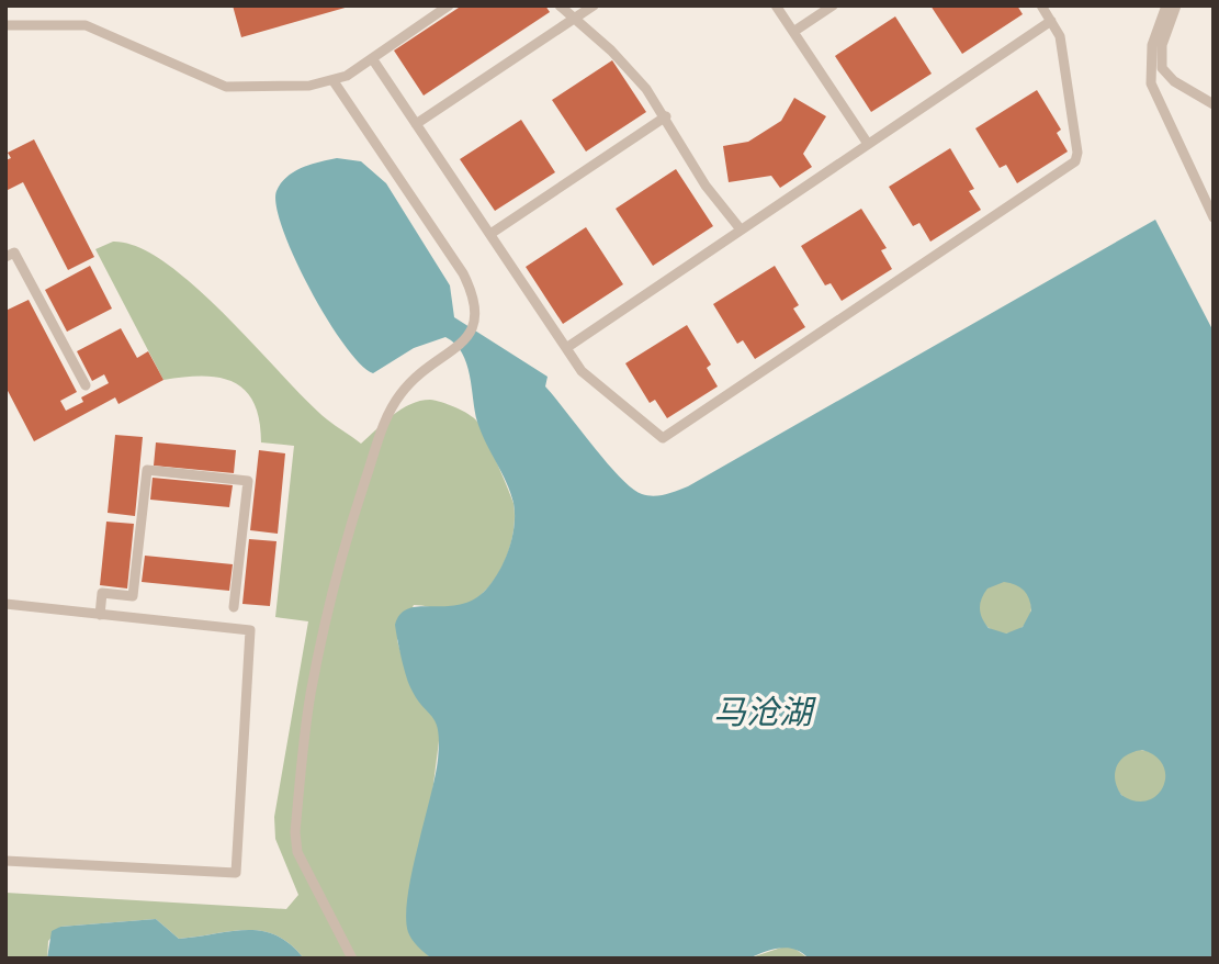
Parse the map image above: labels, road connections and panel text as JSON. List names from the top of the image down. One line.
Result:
{"water":["马沧湖"]}
